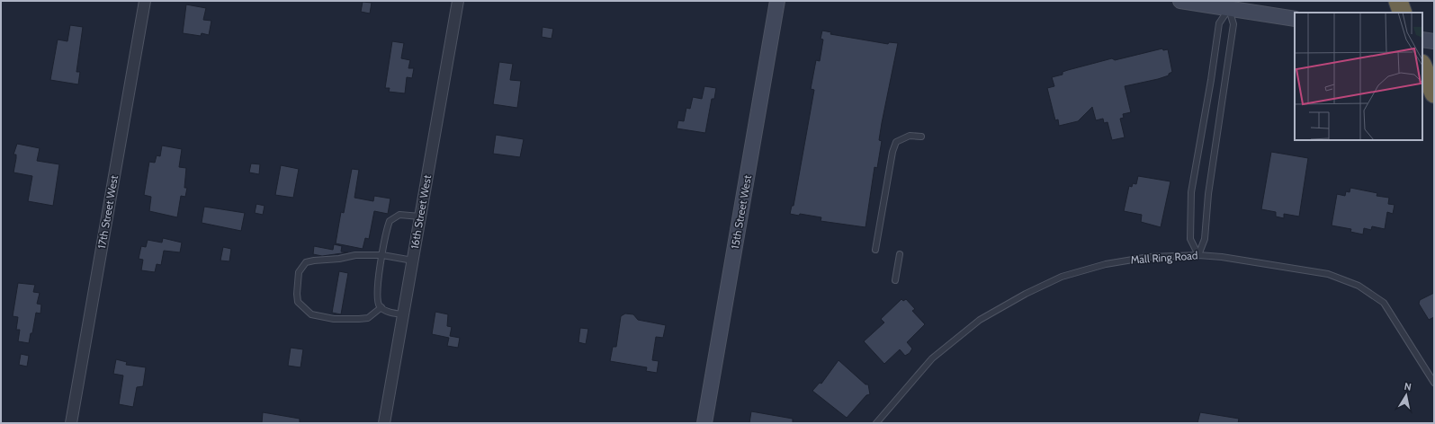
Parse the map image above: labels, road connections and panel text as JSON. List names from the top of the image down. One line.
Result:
{"streets":{"street":["17th Street West","16th Street West","15th Street West"],"lane":["Mall Ring Road"]},"north":"top"}
